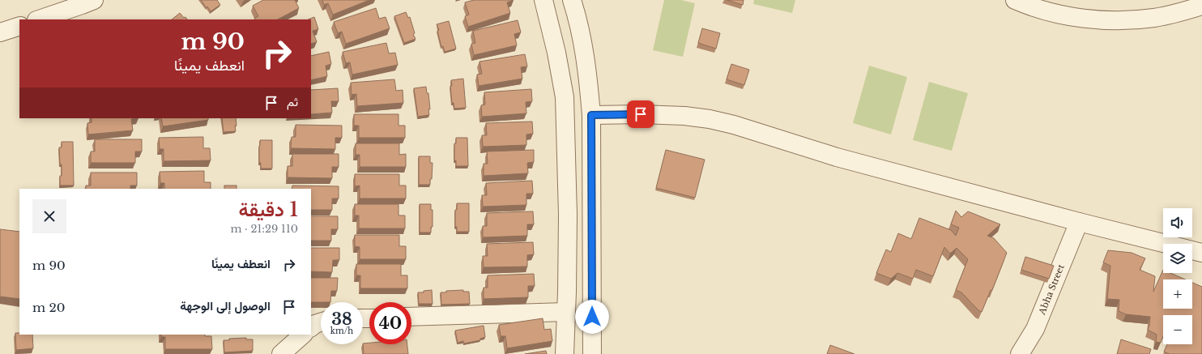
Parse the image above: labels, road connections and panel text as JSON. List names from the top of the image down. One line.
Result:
{"streets":{"street":["Abha Street"]},"page":{"turn":["90 m","انعطف يمينًا"],"then":"ثم","heading":["1 دقيقة","110 m · 21:29"],"map_buttons":["+","−"],"list":[{"name":"انعطف يمينًا","value":"90 m"},{"name":"الوصول إلى الوجهة","value":"20 m"}],"speed":"38 km/h","limit":"40"}}
